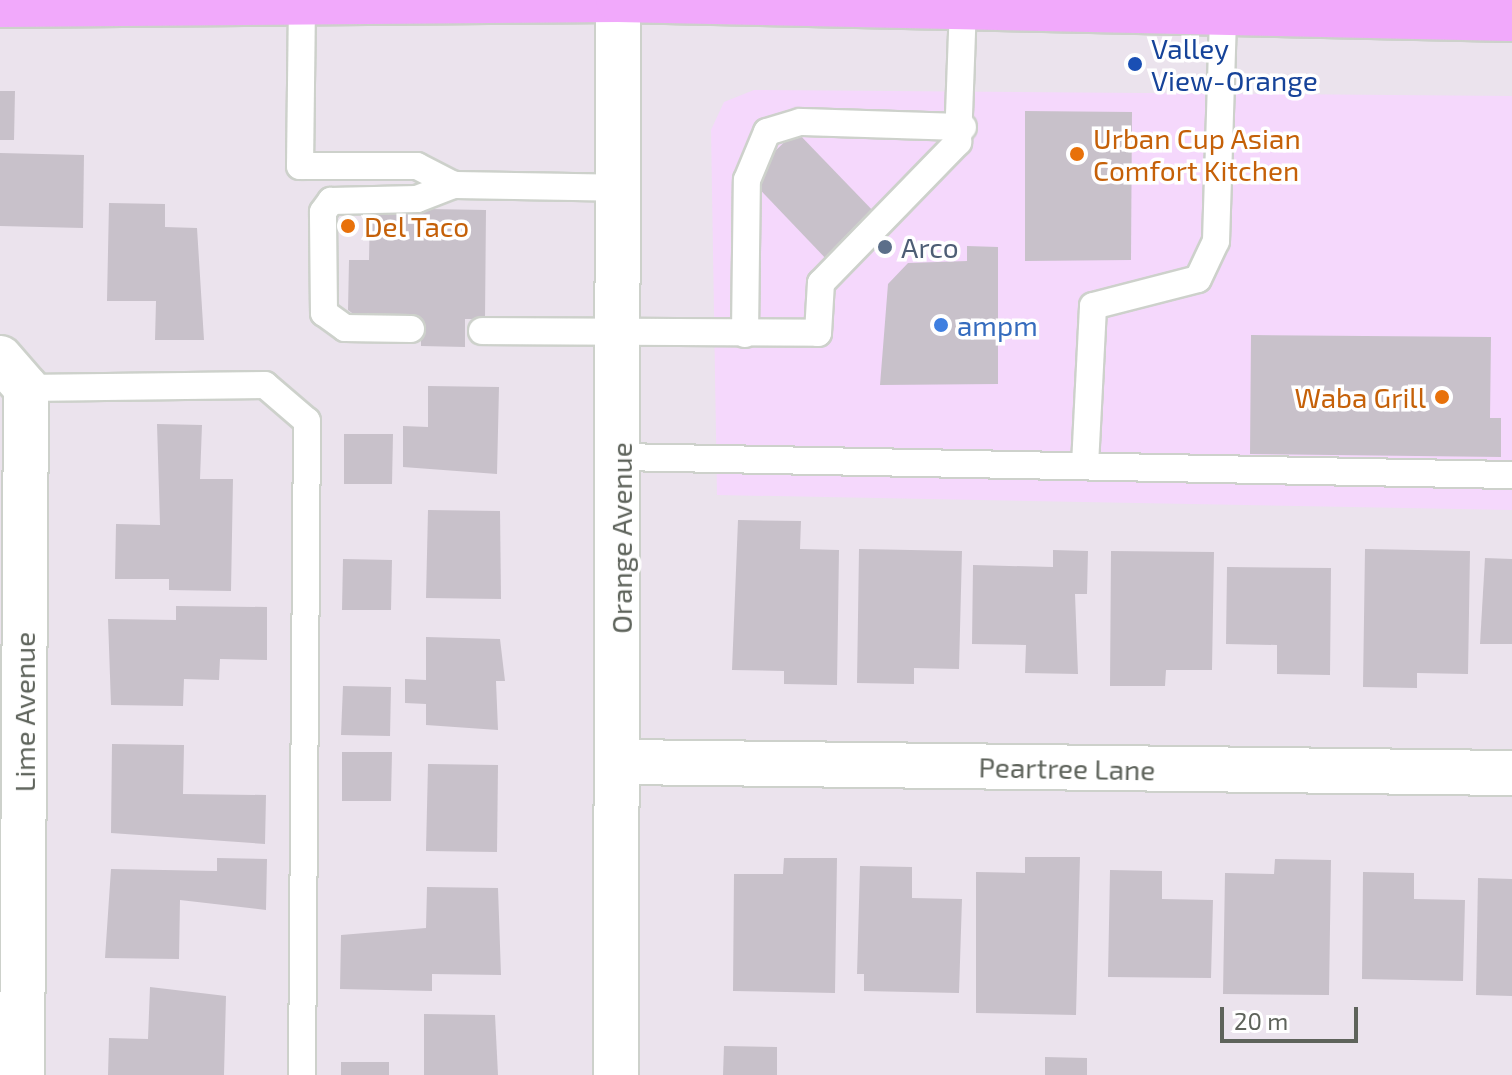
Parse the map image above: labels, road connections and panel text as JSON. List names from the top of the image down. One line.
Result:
{"streets":{"street":["Orange Avenue","Lime Avenue","Peartree Lane"]},"crossings":[["Orange Avenue","Peartree Lane"]],"places":["Valley View-Orange","Urban Cup Asian Comfort Kitchen","Del Taco","Arco","ampm","Waba Grill"],"scale_bar":"20 m"}
